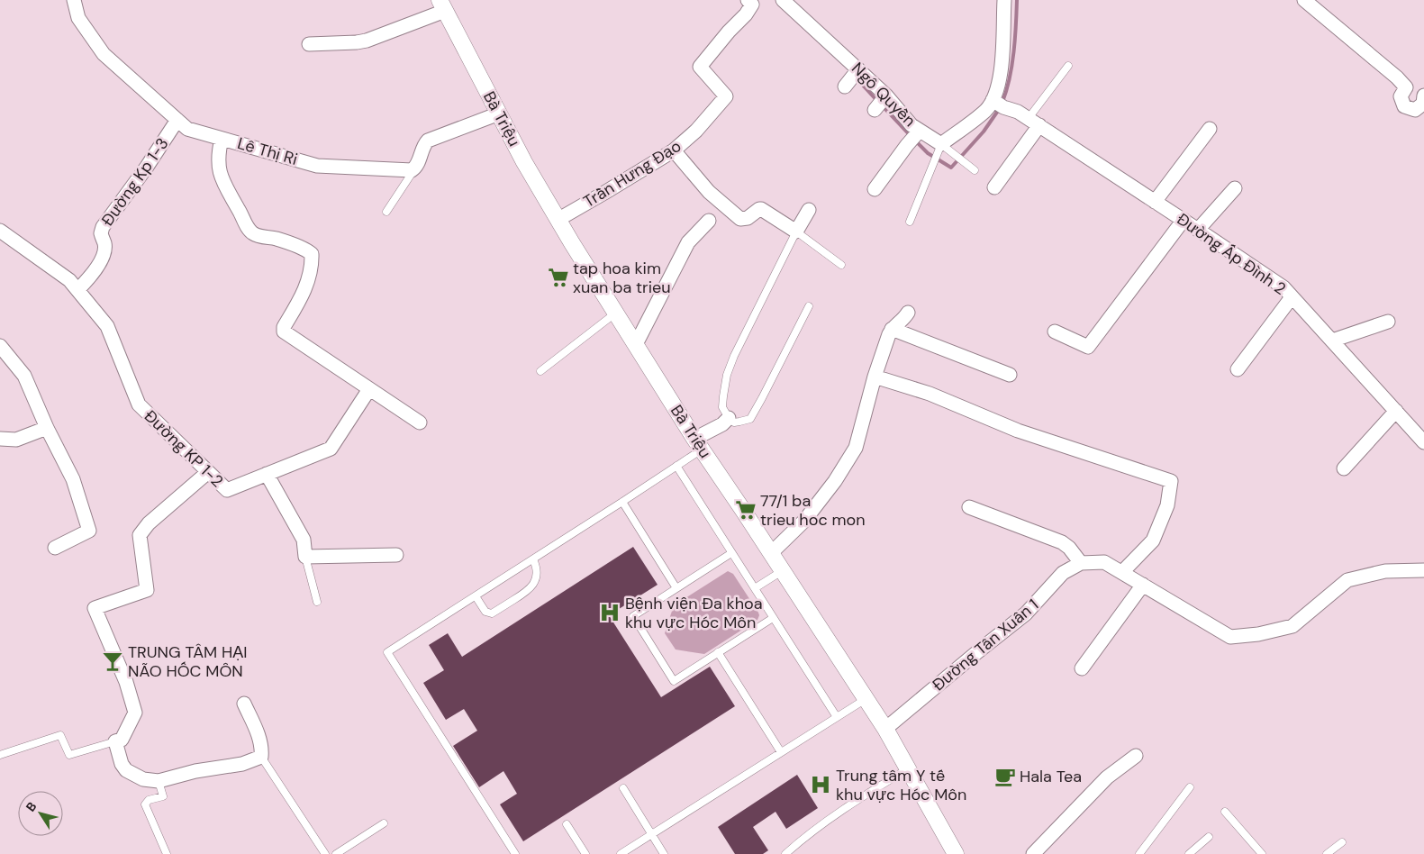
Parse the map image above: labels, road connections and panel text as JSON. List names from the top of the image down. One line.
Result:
{"streets":{"street":["Ngô Quyền","Bà Triệu","Lê Thị Ri","Trần Hưng Đạo","Đường Kp 1-3","Đường Ấp Đình 2","Đường KP 1-2","Đường Tân Xuân 1"]},"crossings":[["Bà Triệu","Trần Hưng Đạo"],["Bà Triệu","Đường Tân Xuân 1"],["Lê Thị Ri","Đường Kp 1-3"],["Đường Kp 1-3","Đường KP 1-2"]],"places":{"supermarket":["tap hoa kim xuan ba trieu","77/1 ba trieu hoc mon"],"hospital":["Bệnh viện Đa khoa khu vực Hóc Môn","Trung tâm Y tế khu vực Hóc Môn"],"bar":["TRUNG TÂM HẠI NÃO HỐC MÔN"],"cafe":["Hala Tea"]},"north":"top left"}
